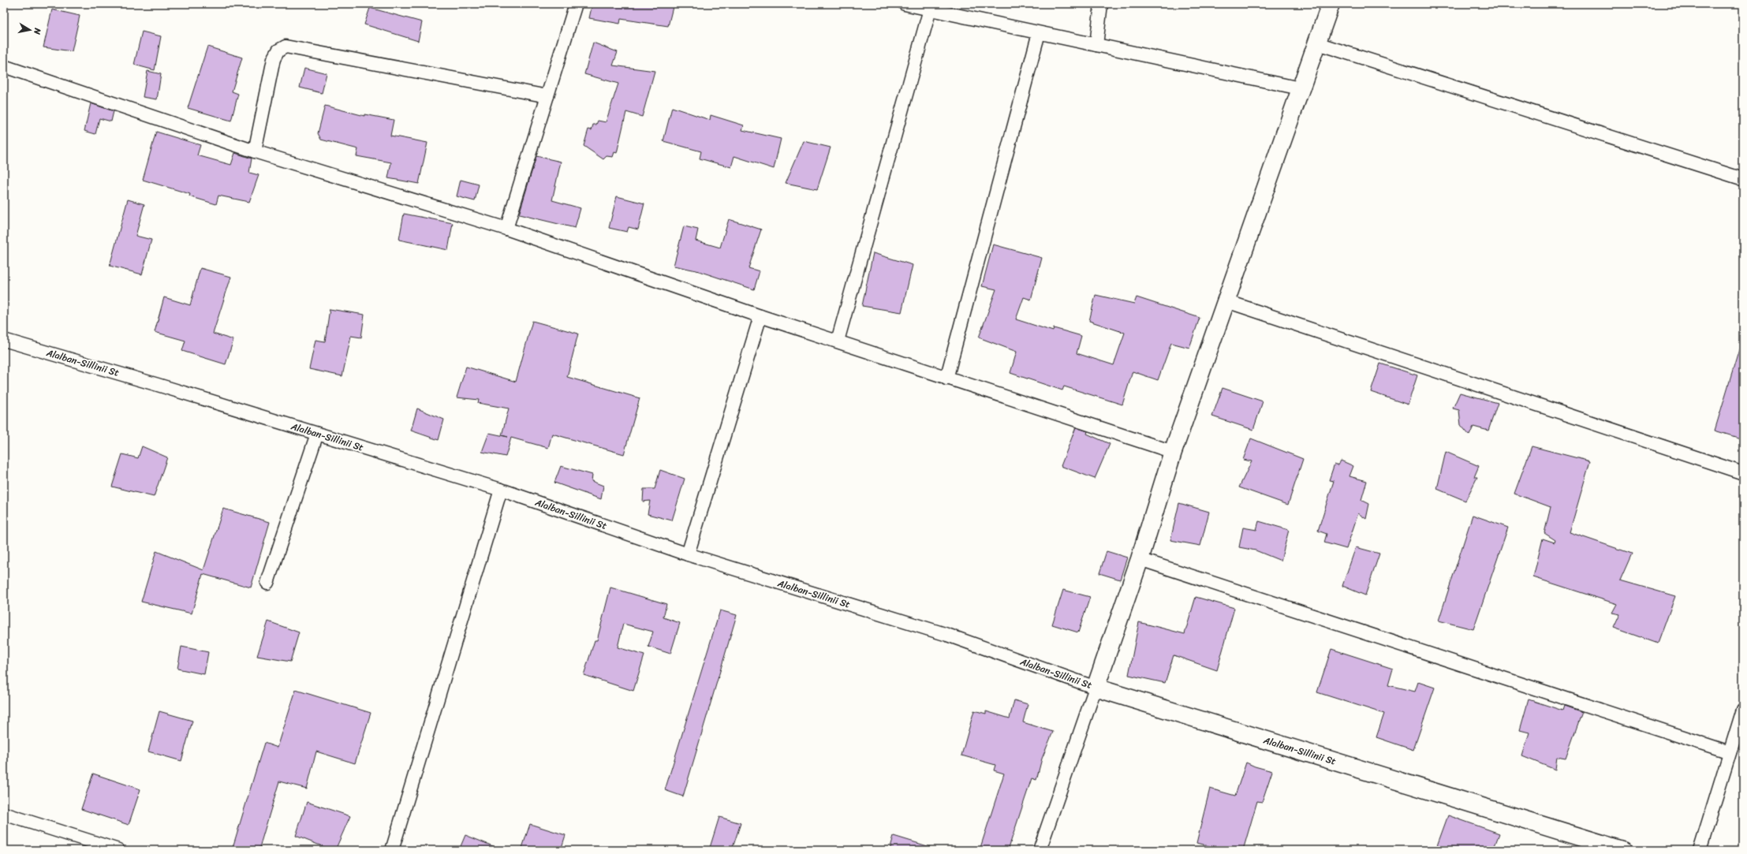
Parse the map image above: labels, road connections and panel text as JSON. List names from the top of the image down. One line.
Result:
{"streets":{"street":["Alalban-Sillinii St"]},"north":"right"}
